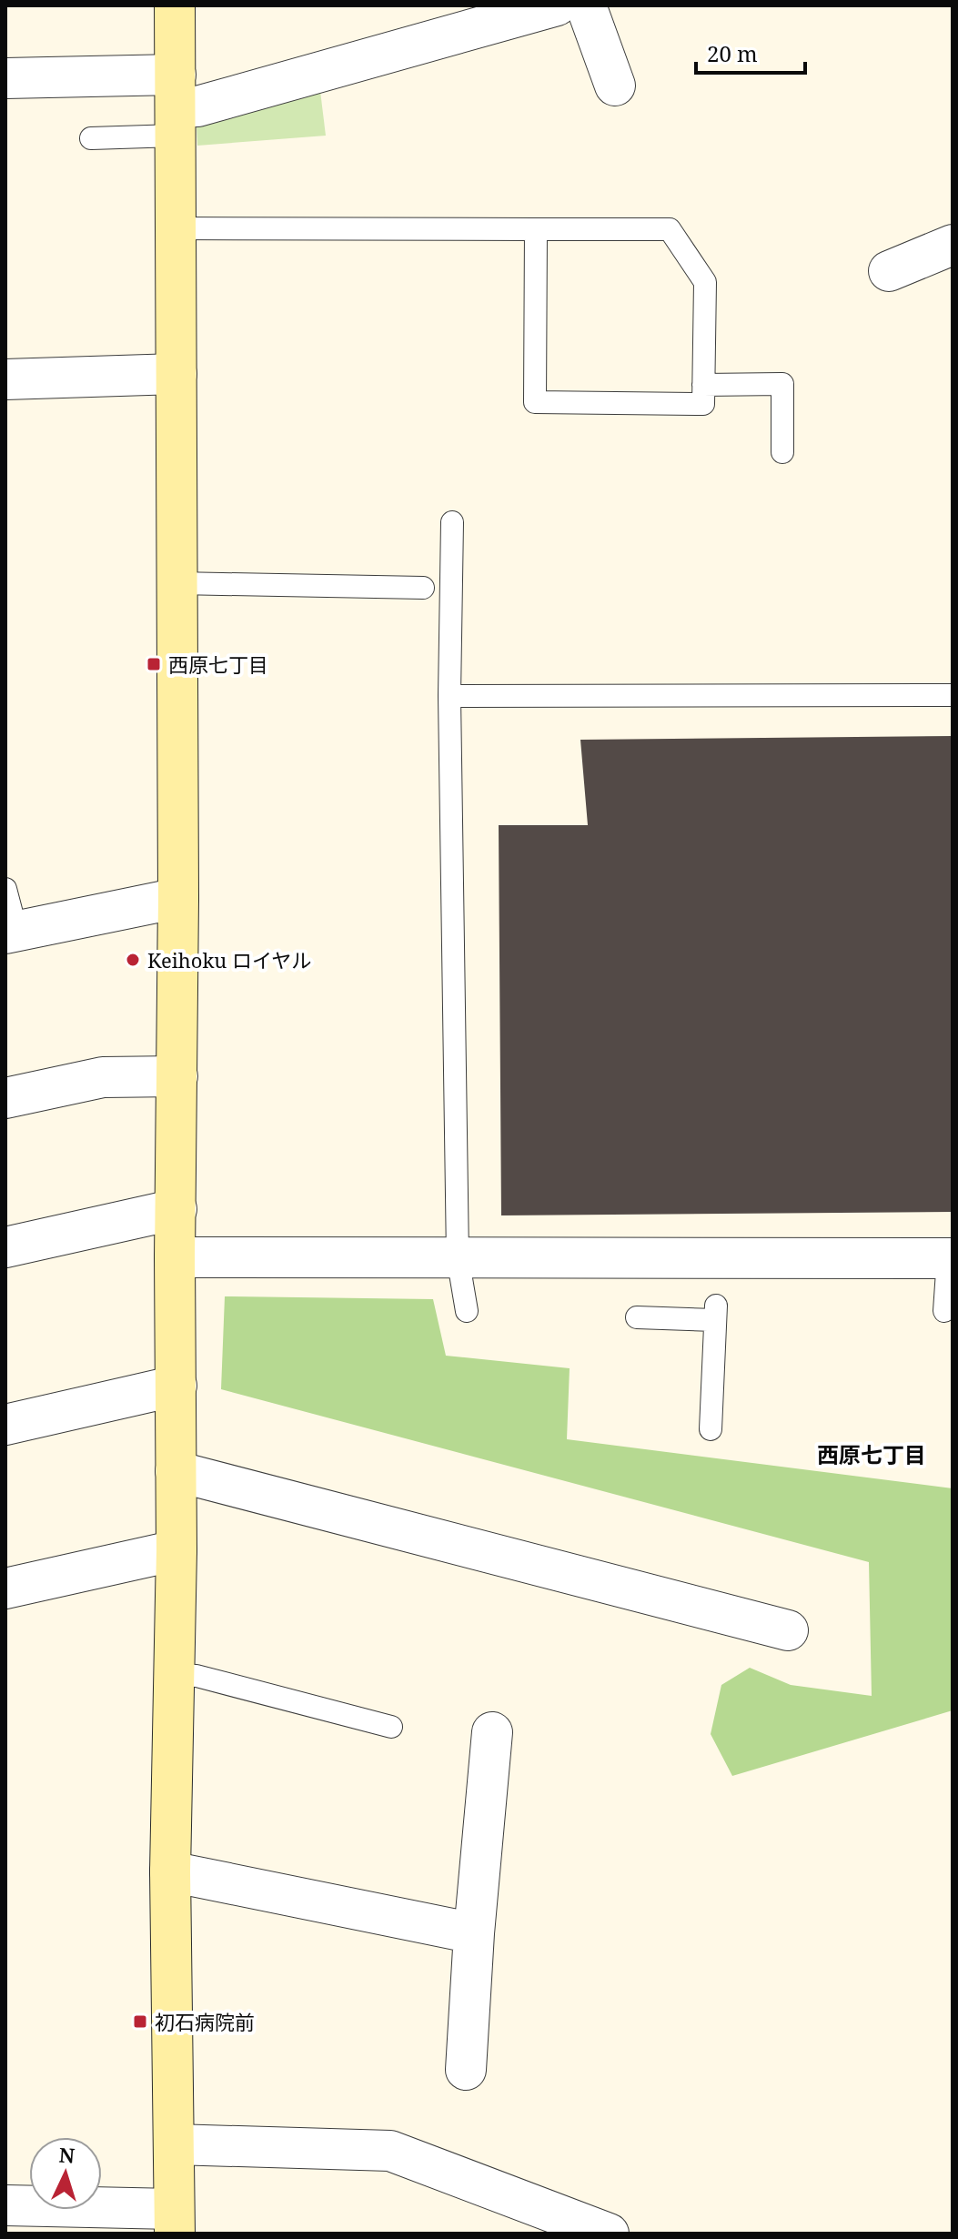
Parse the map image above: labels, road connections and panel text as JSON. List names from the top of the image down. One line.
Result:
{"districts":["西原七丁目"],"places":{"transit":["西原七丁目","初石病院前"],"other":["Keihoku ロイヤル"]},"scale_bar":"20 m","north":"top"}
